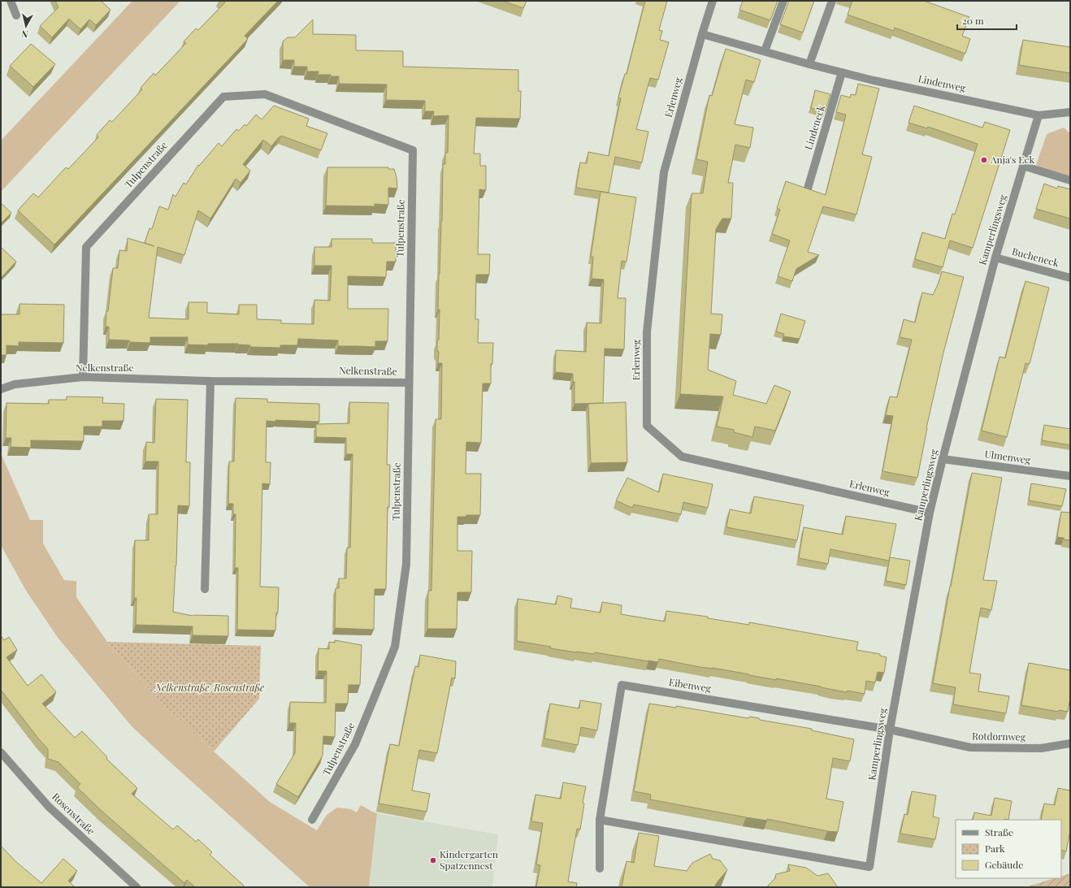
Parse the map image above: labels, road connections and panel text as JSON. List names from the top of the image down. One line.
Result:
{"streets":{"street":["Lindenweg","Erlenweg","Lindeneck","Tulpenstraße","Kamperlingsweg","Bucheneck","Nelkenstraße","Ulmenweg","Eibenweg","Rotdornweg","Rosenstraße"]},"crossings":[["Lindenweg","Erlenweg"],["Lindenweg","Lindeneck"],["Lindenweg","Kamperlingsweg"],["Erlenweg","Kamperlingsweg"],["Tulpenstraße","Nelkenstraße"],["Kamperlingsweg","Bucheneck"],["Kamperlingsweg","Ulmenweg"],["Kamperlingsweg","Eibenweg"],["Kamperlingsweg","Rotdornweg"],["Eibenweg","Rotdornweg"]],"parks":["Nelkenstraße/Rosenstraße"],"places":["Anja's Eck","Kindergarten Spatzennest"],"legend":["Straße","Park","Gebäude"],"scale_bar":"20 m","north":"bottom"}
